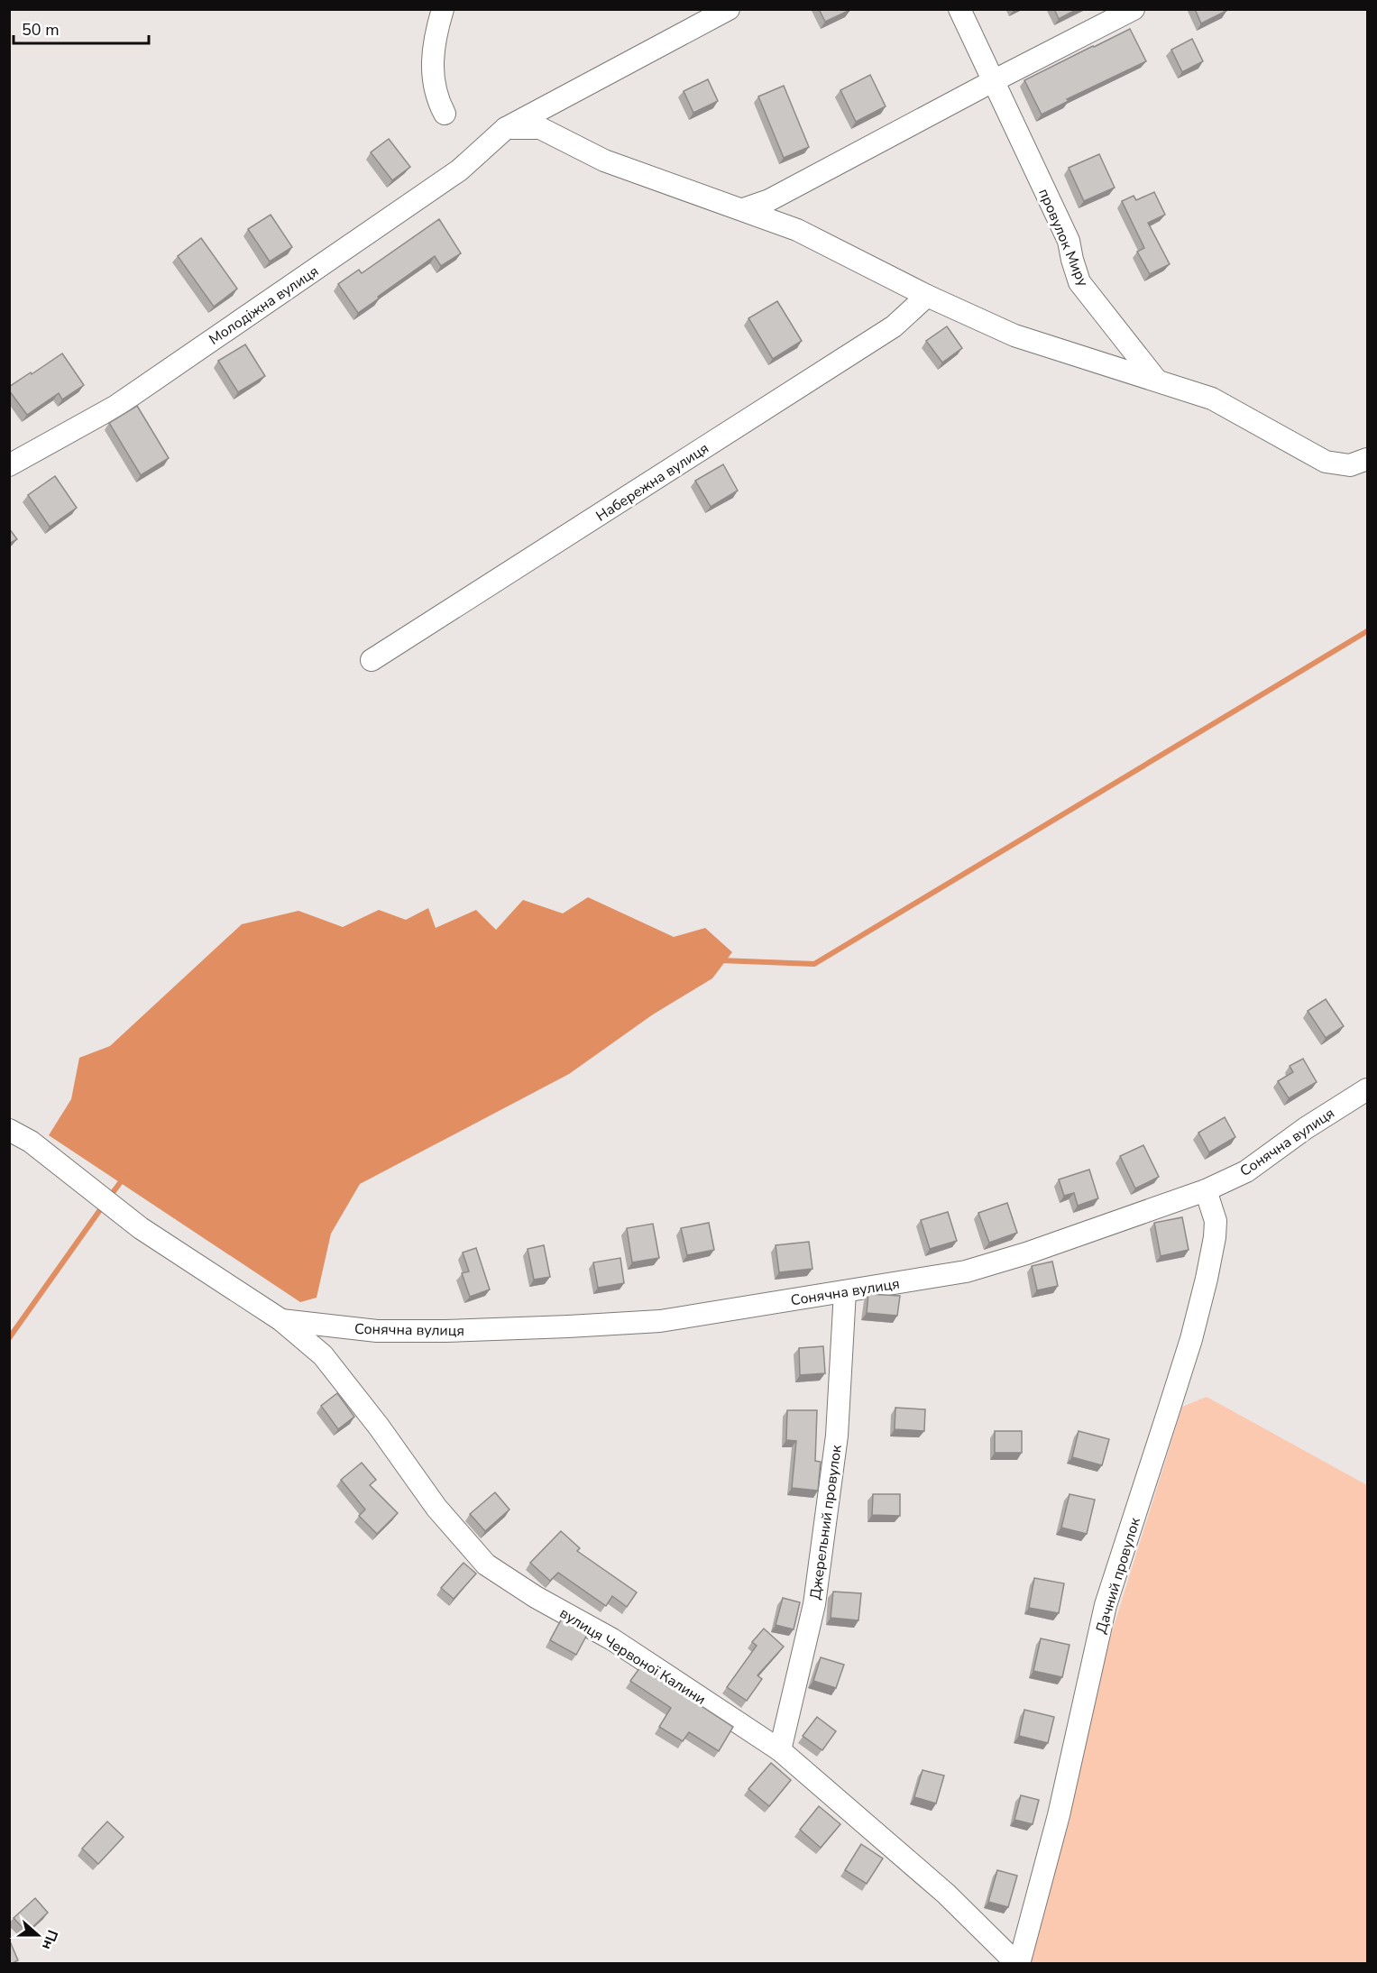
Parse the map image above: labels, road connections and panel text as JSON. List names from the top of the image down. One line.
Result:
{"streets":{"street":["провулок Миру","Молодіжна вулиця","Набережна вулиця","Сонячна вулиця","Джерельний провулок","Дачний провулок","вулиця Червоної Калини"]},"crossings":[["Сонячна вулиця","Джерельний провулок"],["Сонячна вулиця","Дачний провулок"],["Сонячна вулиця","вулиця Червоної Калини"],["Джерельний провулок","вулиця Червоної Калини"],["Дачний провулок","вулиця Червоної Калини"]],"scale_bar":"50 m","north":"right"}
